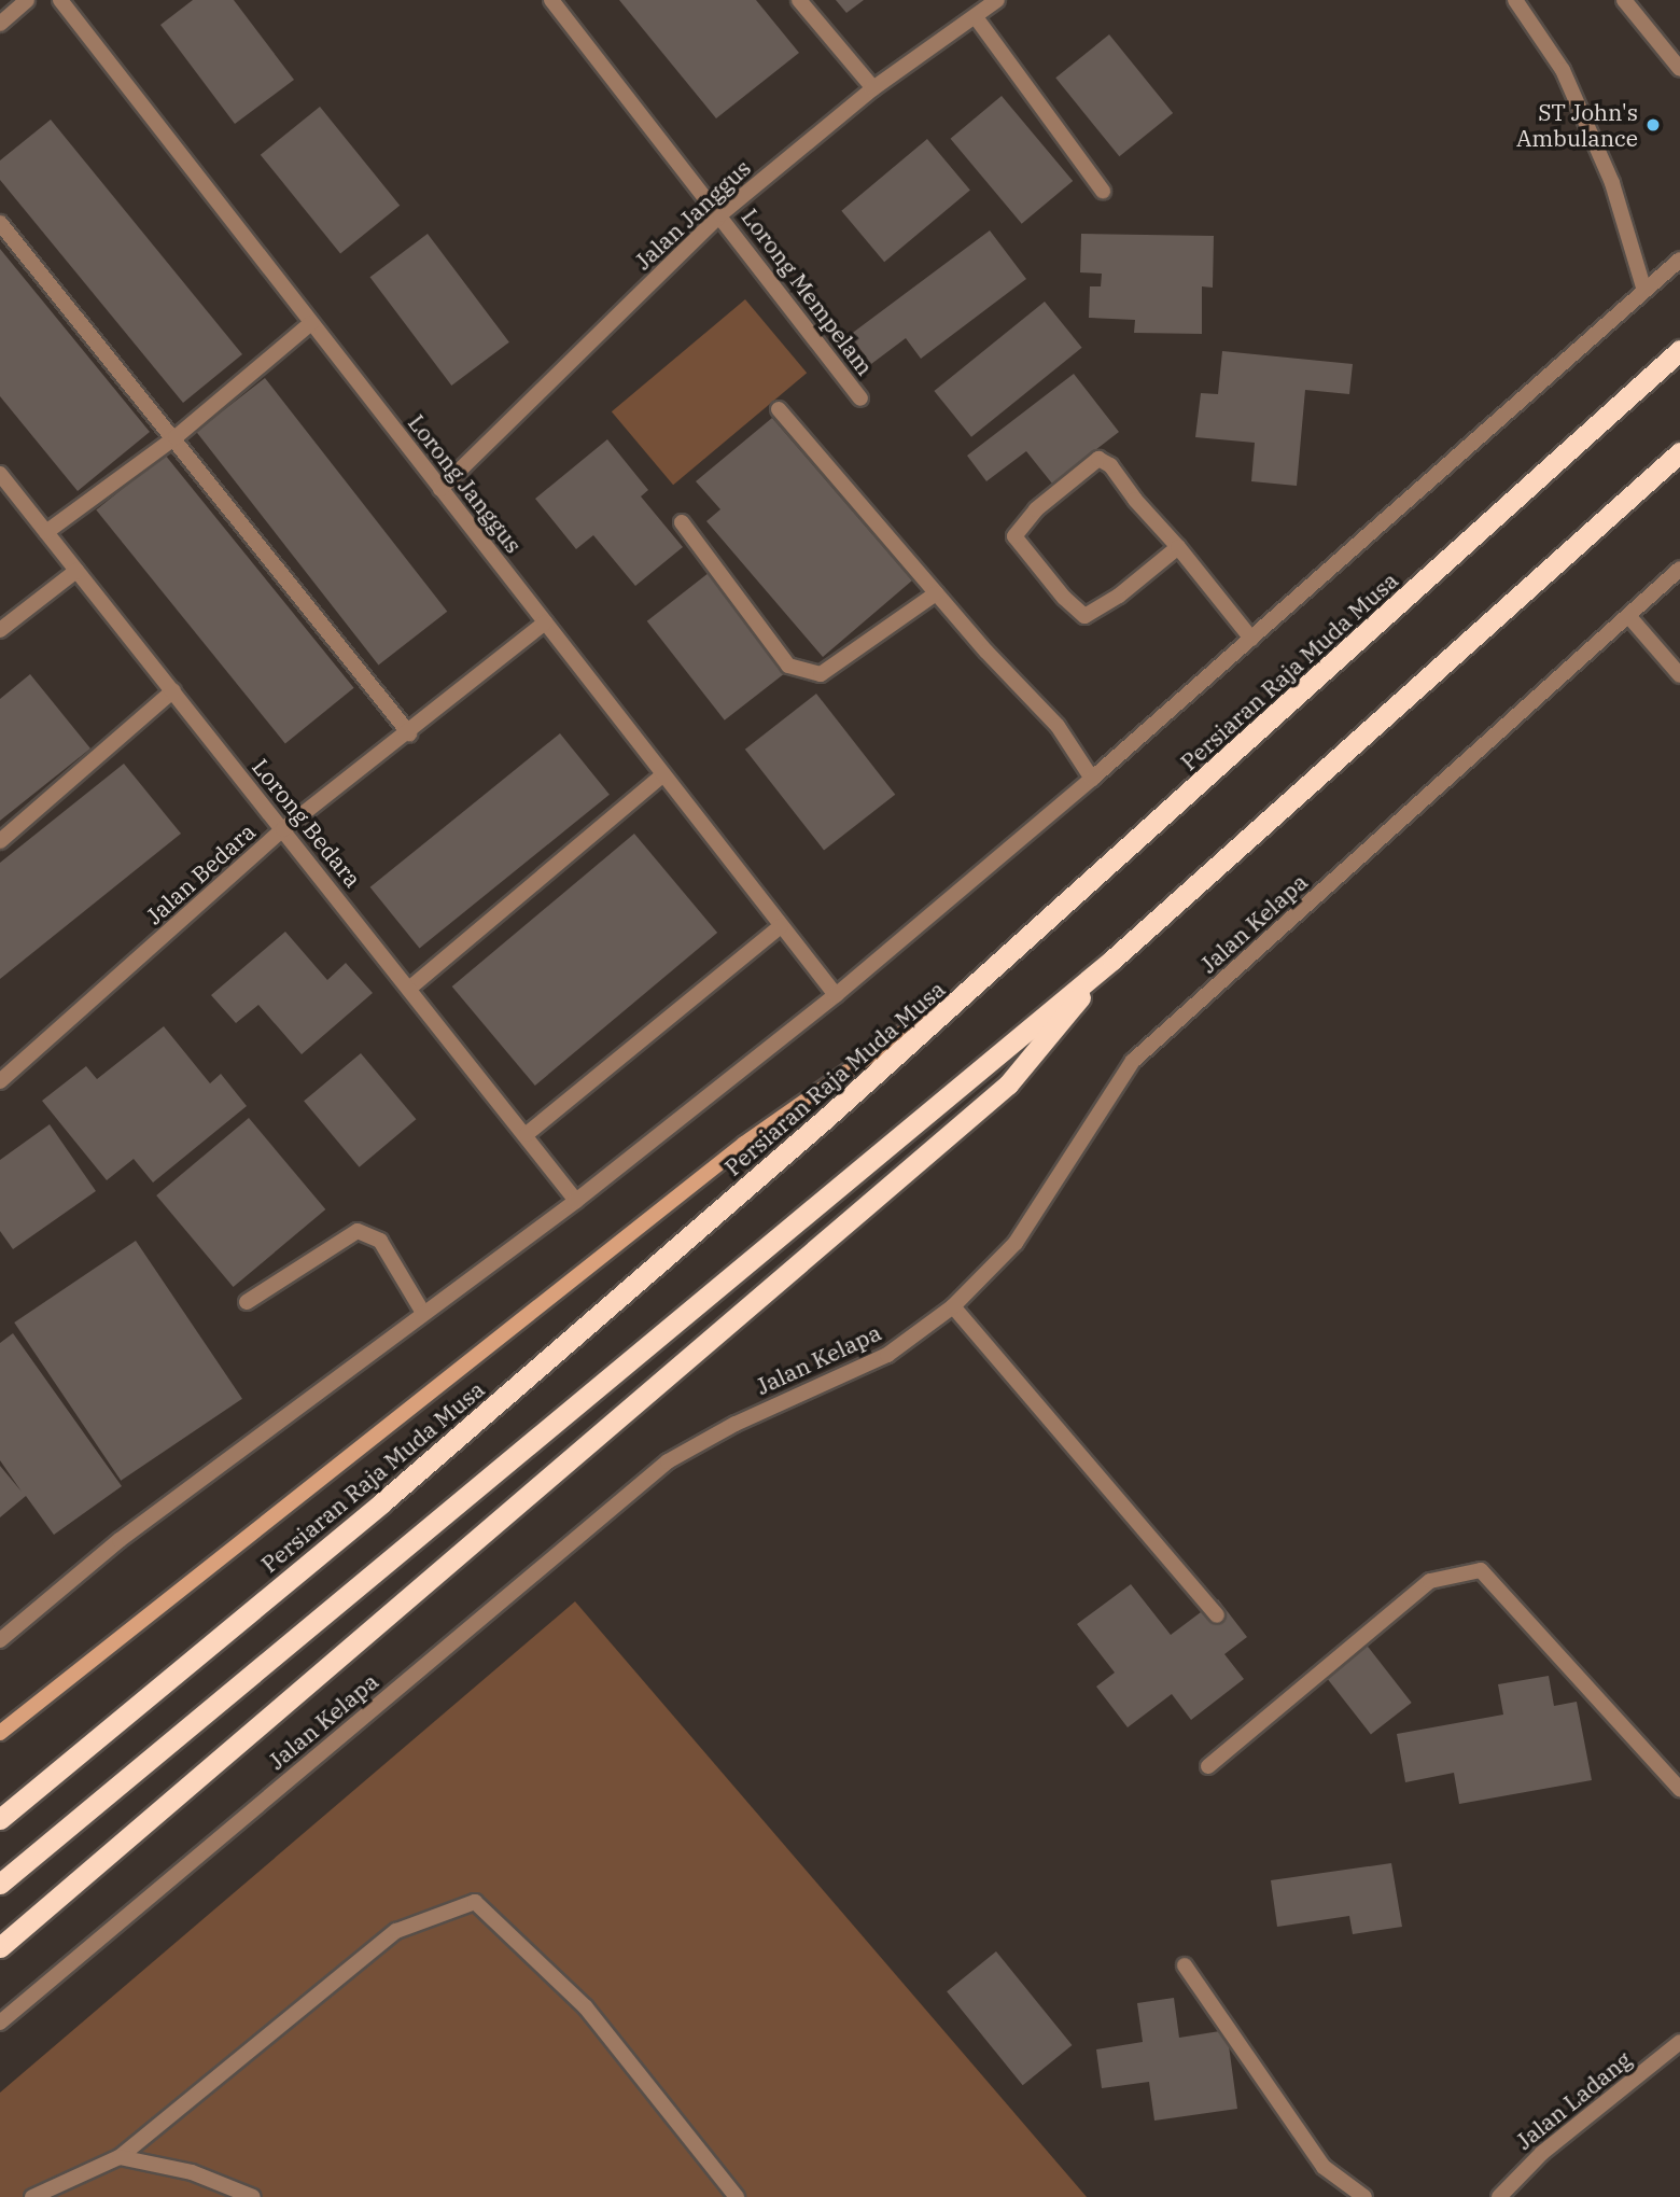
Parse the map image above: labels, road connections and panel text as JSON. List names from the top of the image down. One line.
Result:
{"streets":{"highway":["Persiaran Raja Muda Musa"],"street":["Jalan Janggus","Lorong Mempelam","Lorong Janggus","Lorong Bedara","Jalan Bedara","Jalan Kelapa","Jalan Ladang"]},"crossings":[["Jalan Janggus","Lorong Mempelam"],["Jalan Janggus","Lorong Janggus"],["Lorong Janggus","Jalan Bedara"],["Lorong Bedara","Jalan Bedara"]],"places":["ST John's Ambulance"]}
